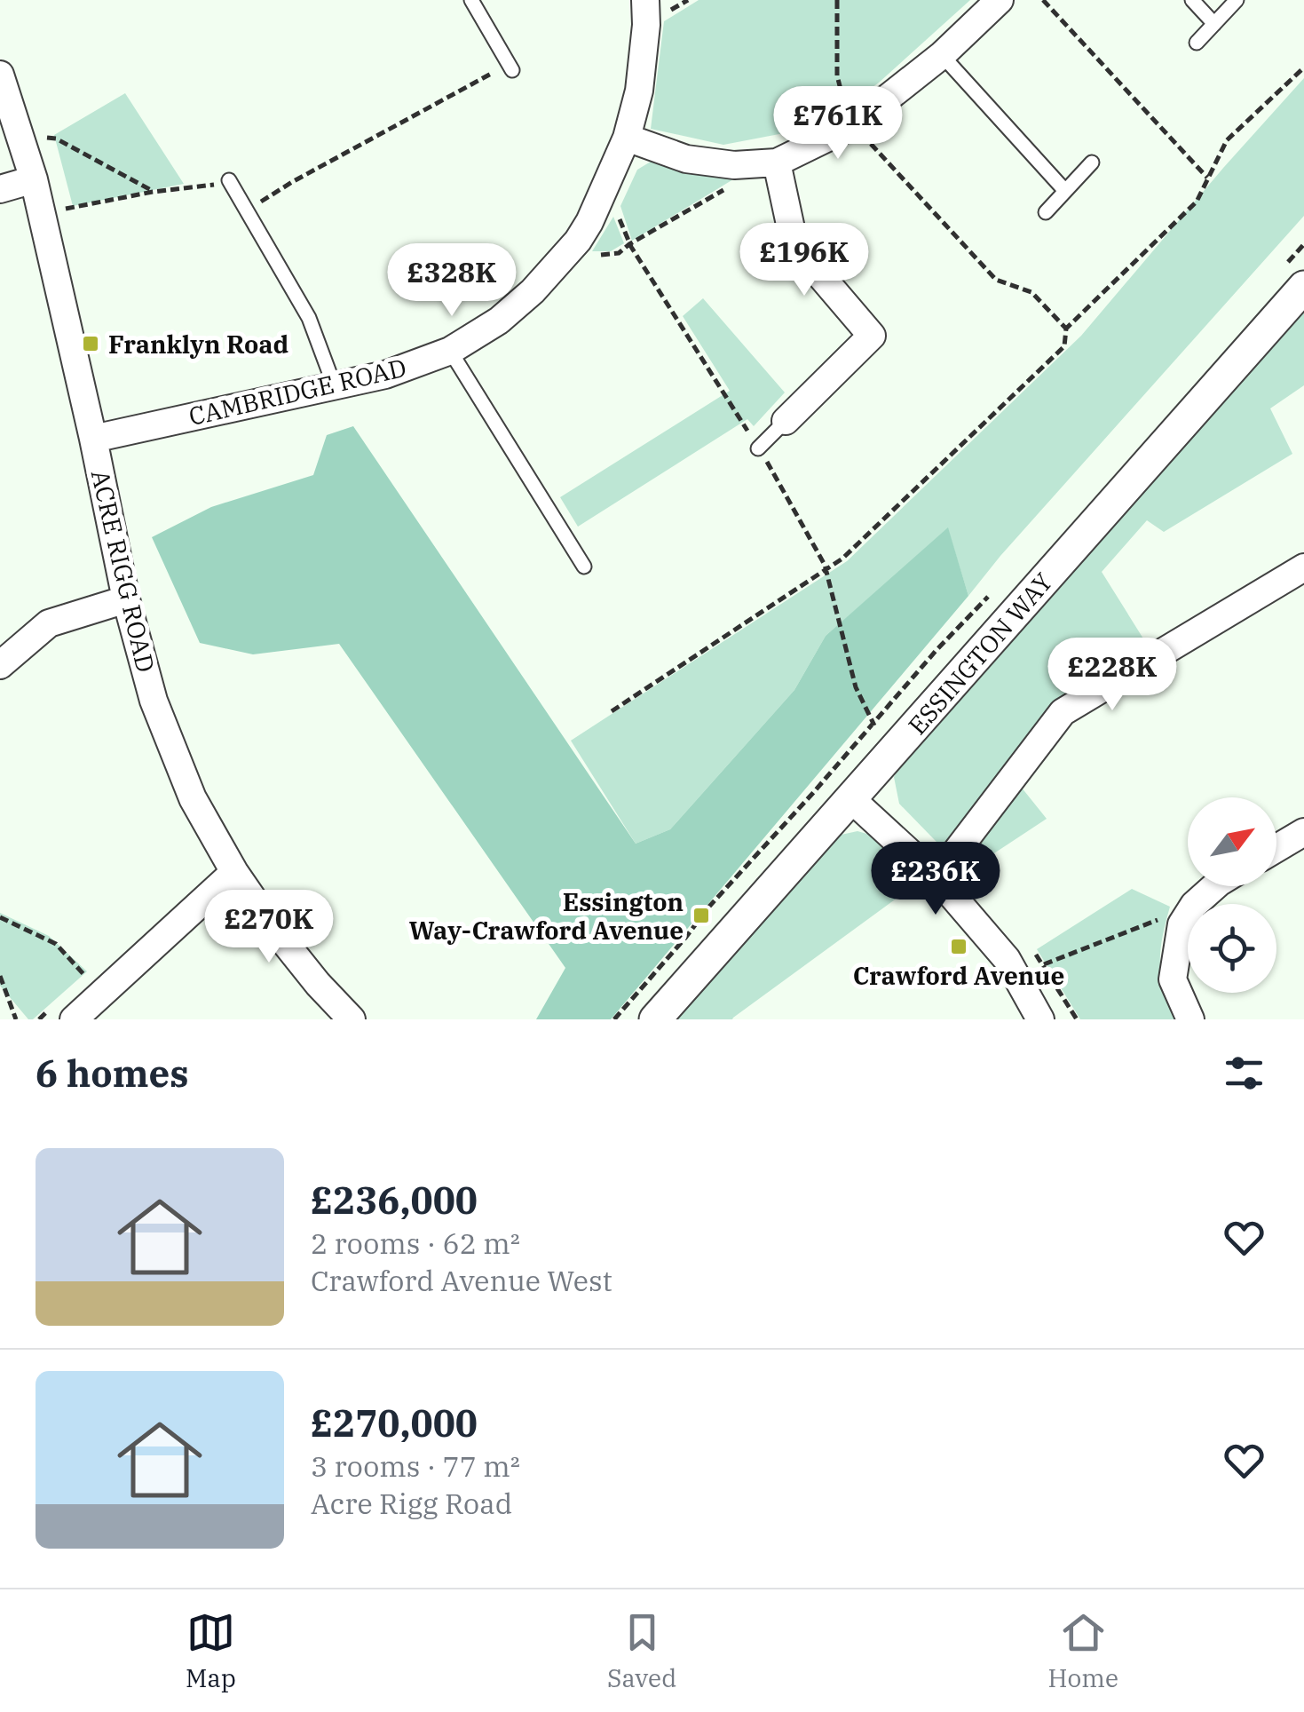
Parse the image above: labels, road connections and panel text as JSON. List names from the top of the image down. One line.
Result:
{"streets":{"street":["CAMBRIDGE ROAD","ACRE RIGG ROAD","ESSINGTON WAY"]},"crossings":[["CAMBRIDGE ROAD","ACRE RIGG ROAD"]],"places":{"transit":["Franklyn Road","Essington Way-Crawford Avenue","Crawford Avenue"]},"north":"top right","page":{"price":["£761K","£196K","£328K","£228K","£236K","£270K"],"heading":"6 homes","list":[{"name":"£236,000","note":"2 rooms · 62 m² · Crawford Avenue West"},{"name":"£270,000","note":"3 rooms · 77 m² · Acre Rigg Road"}],"tabs":["Map","Saved","Home"]}}
